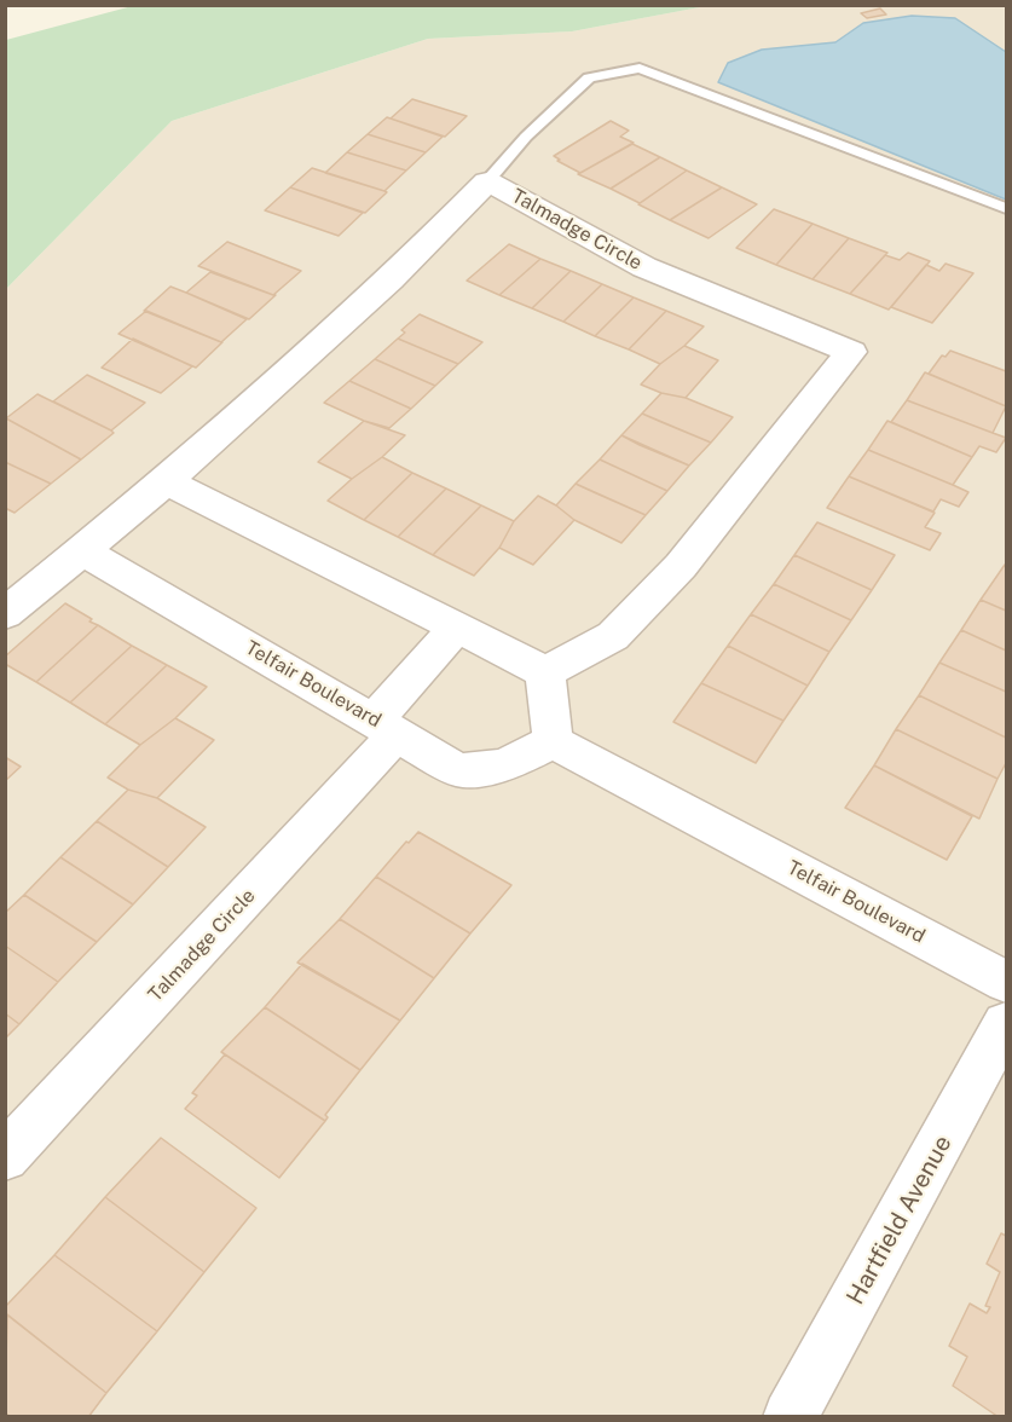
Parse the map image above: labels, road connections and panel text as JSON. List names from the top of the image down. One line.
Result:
{"streets":{"street":["Talmadge Circle","Telfair Boulevard","Hartfield Avenue"]},"crossings":[["Talmadge Circle","Telfair Boulevard"]]}
